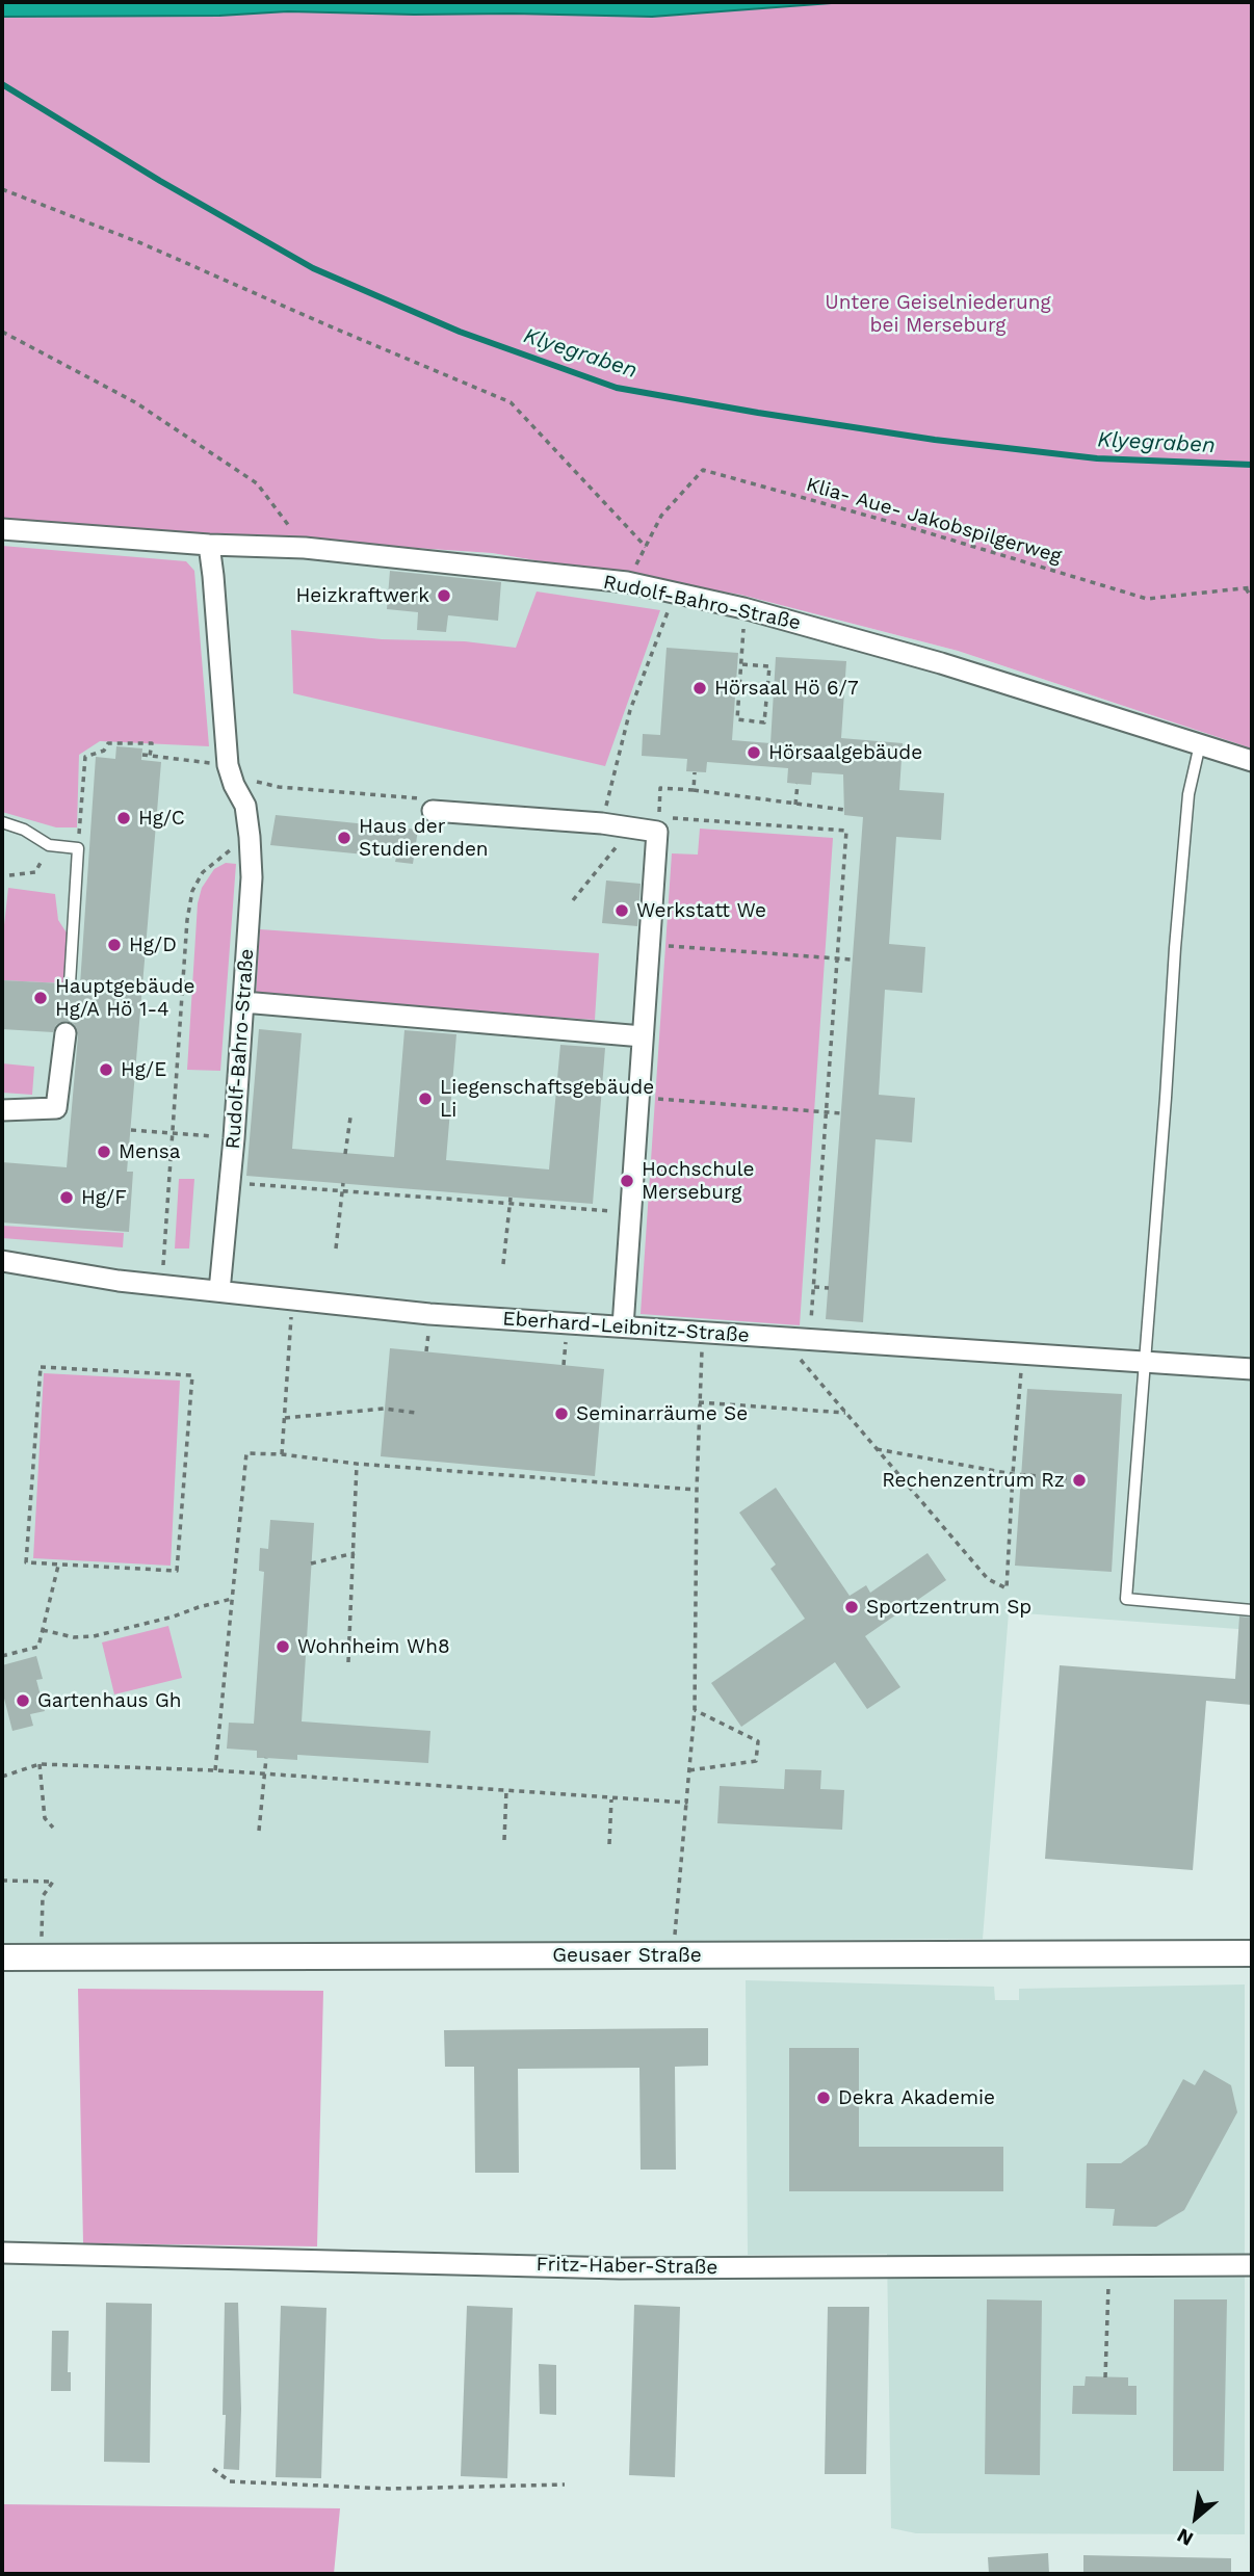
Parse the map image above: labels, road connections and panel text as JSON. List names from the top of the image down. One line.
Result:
{"streets":{"street":["Rudolf-Bahro-Straße","Eberhard-Leibnitz-Straße","Geusaer Straße","Fritz-Haber-Straße"],"path":["Klia- Aue- Jakobspilgerweg"]},"crossings":[["Rudolf-Bahro-Straße","Eberhard-Leibnitz-Straße"]],"water":["Klyegraben"],"parks":["Untere Geiselniederung bei Merseburg"],"places":["Heizkraftwerk","Hörsaal Hö 6/7","Hörsaalgebäude","Hg/C","Haus der Studierenden","Werkstatt We","Hg/D","Hauptgebäude Hg/A Hö 1-4","Hg/E","Liegenschaftsgebäude Li","Mensa","Hochschule Merseburg","Hg/F","Seminarräume Se","Rechenzentrum Rz","Sportzentrum Sp","Wohnheim Wh8","Gartenhaus Gh","Dekra Akademie"],"north":"bottom left"}
